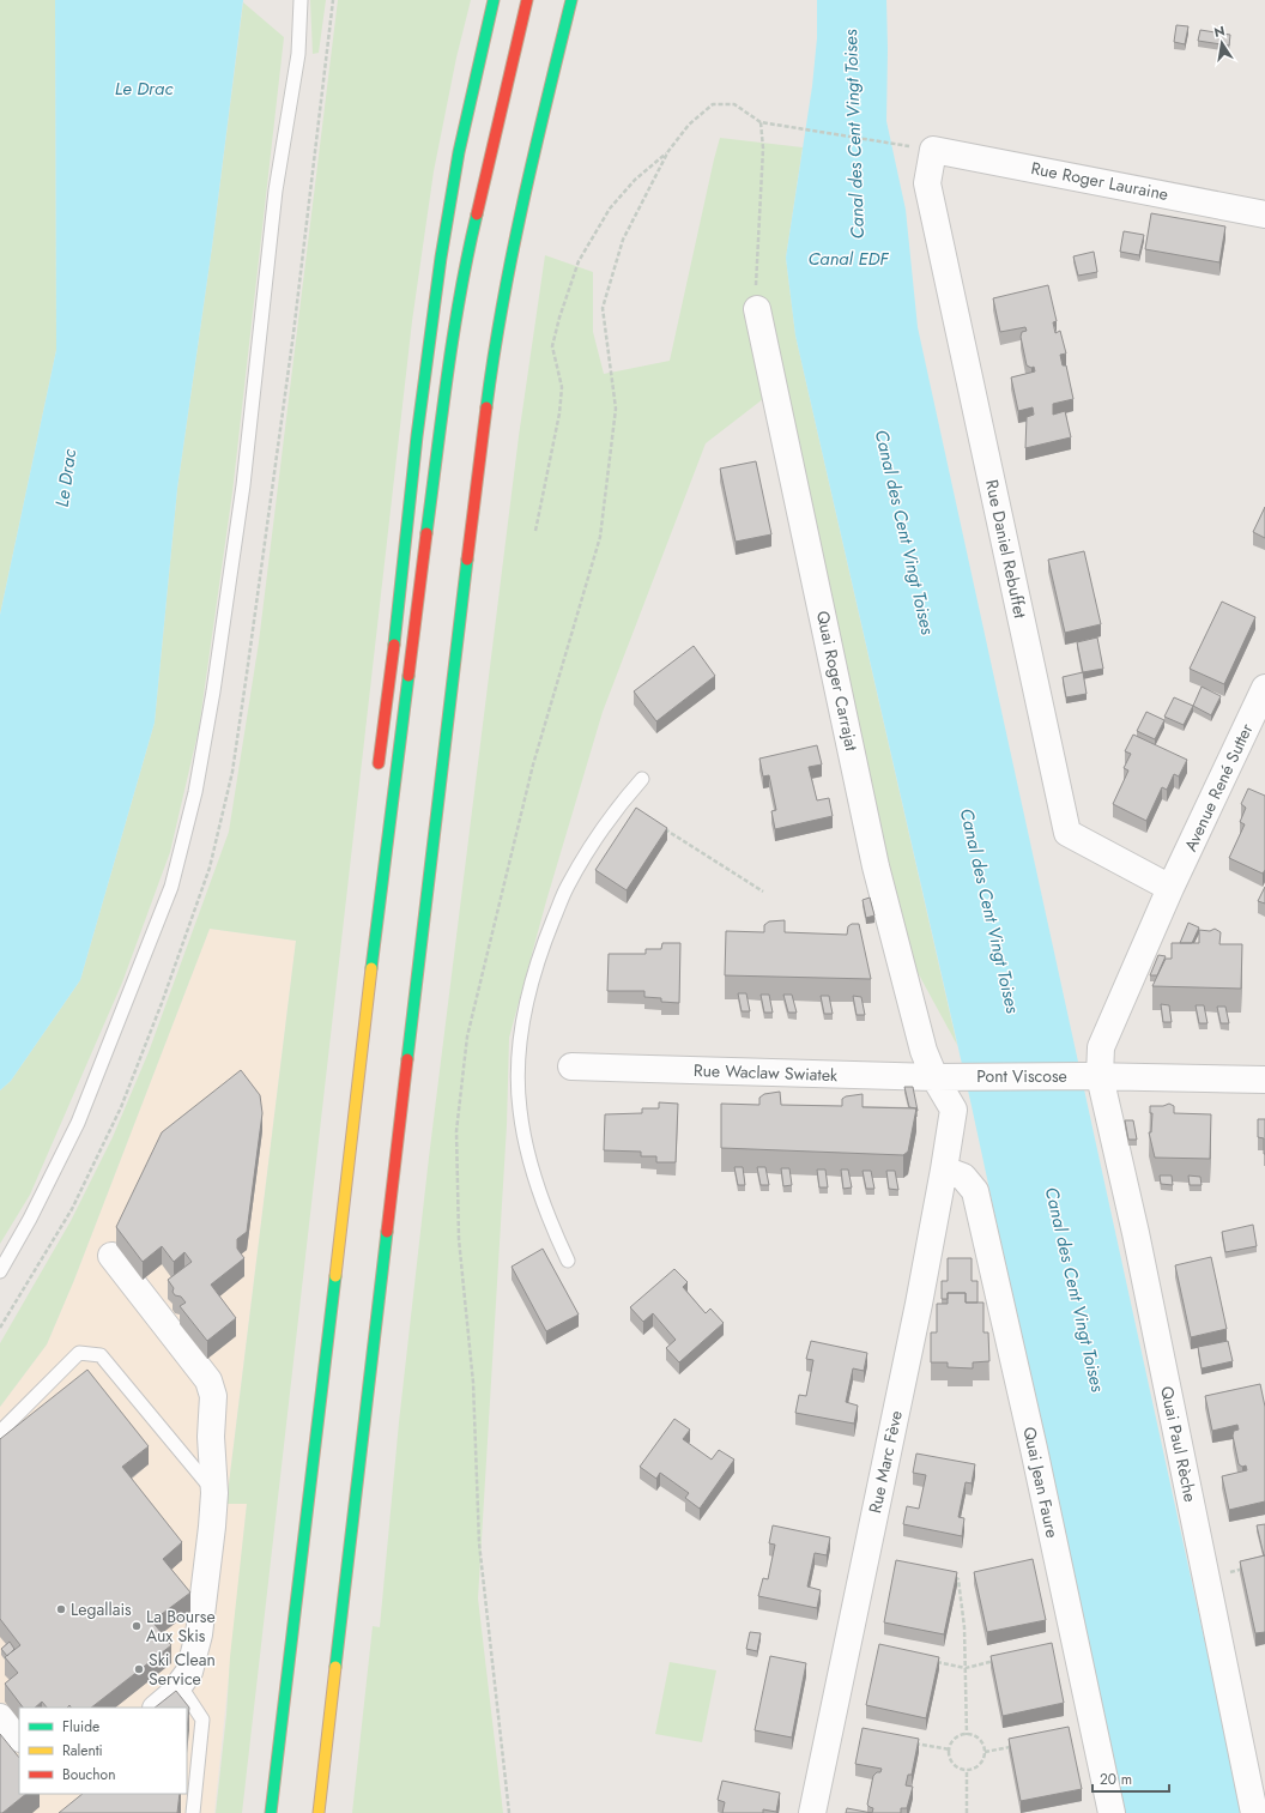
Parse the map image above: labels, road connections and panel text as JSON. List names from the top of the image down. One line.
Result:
{"streets":{"street":["Rue Roger Lauraine","Rue Daniel Rebuffet","Quai Roger Carrajat","Avenue René Sutter","Rue Waclaw Swiatek","Pont Viscose","Quai Paul Rèche","Rue Marc Fève","Quai Jean Faure"]},"crossings":[["Rue Roger Lauraine","Rue Daniel Rebuffet"],["Rue Daniel Rebuffet","Avenue René Sutter"],["Quai Roger Carrajat","Rue Waclaw Swiatek"],["Quai Roger Carrajat","Pont Viscose"],["Quai Roger Carrajat","Rue Marc Fève"],["Avenue René Sutter","Pont Viscose"],["Avenue René Sutter","Quai Paul Rèche"],["Rue Waclaw Swiatek","Pont Viscose"],["Pont Viscose","Quai Paul Rèche"],["Rue Marc Fève","Quai Jean Faure"]],"water":["Le Drac","Canal des Cent Vingt Toises","Canal EDF"],"places":["Legallais","La Bourse Aux Skis","Ski Clean Service"],"legend":["Fluide","Ralenti","Bouchon"],"scale_bar":"20 m","north":"top"}
